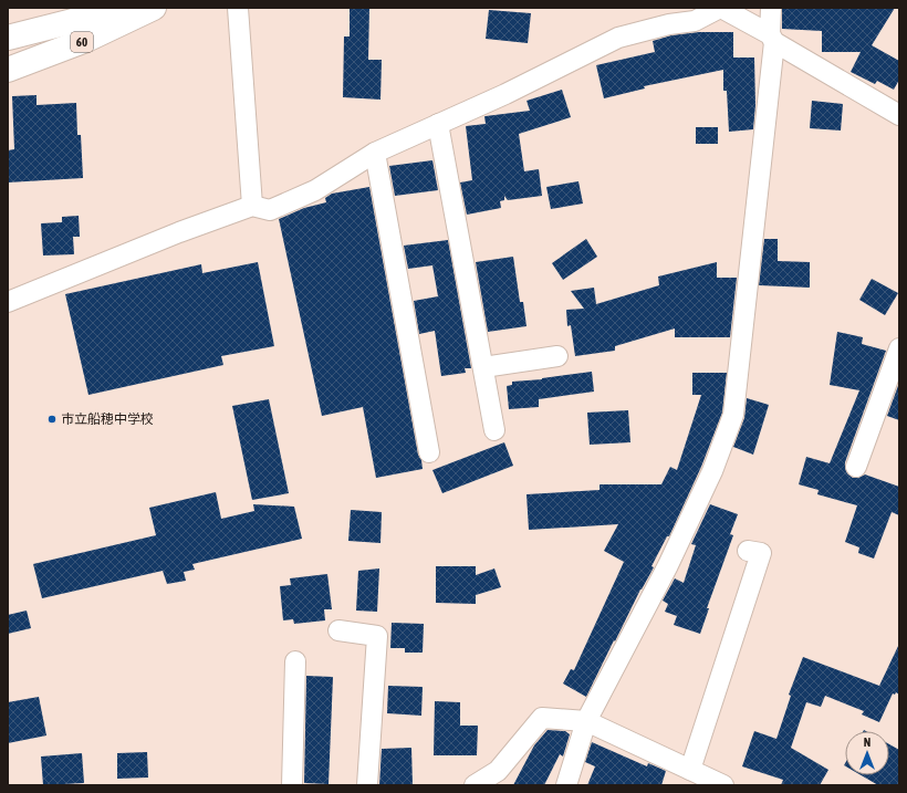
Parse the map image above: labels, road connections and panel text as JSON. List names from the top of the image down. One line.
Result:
{"streets":{"main road":["60"]},"places":["市立船穂中学校"],"north":"top"}
